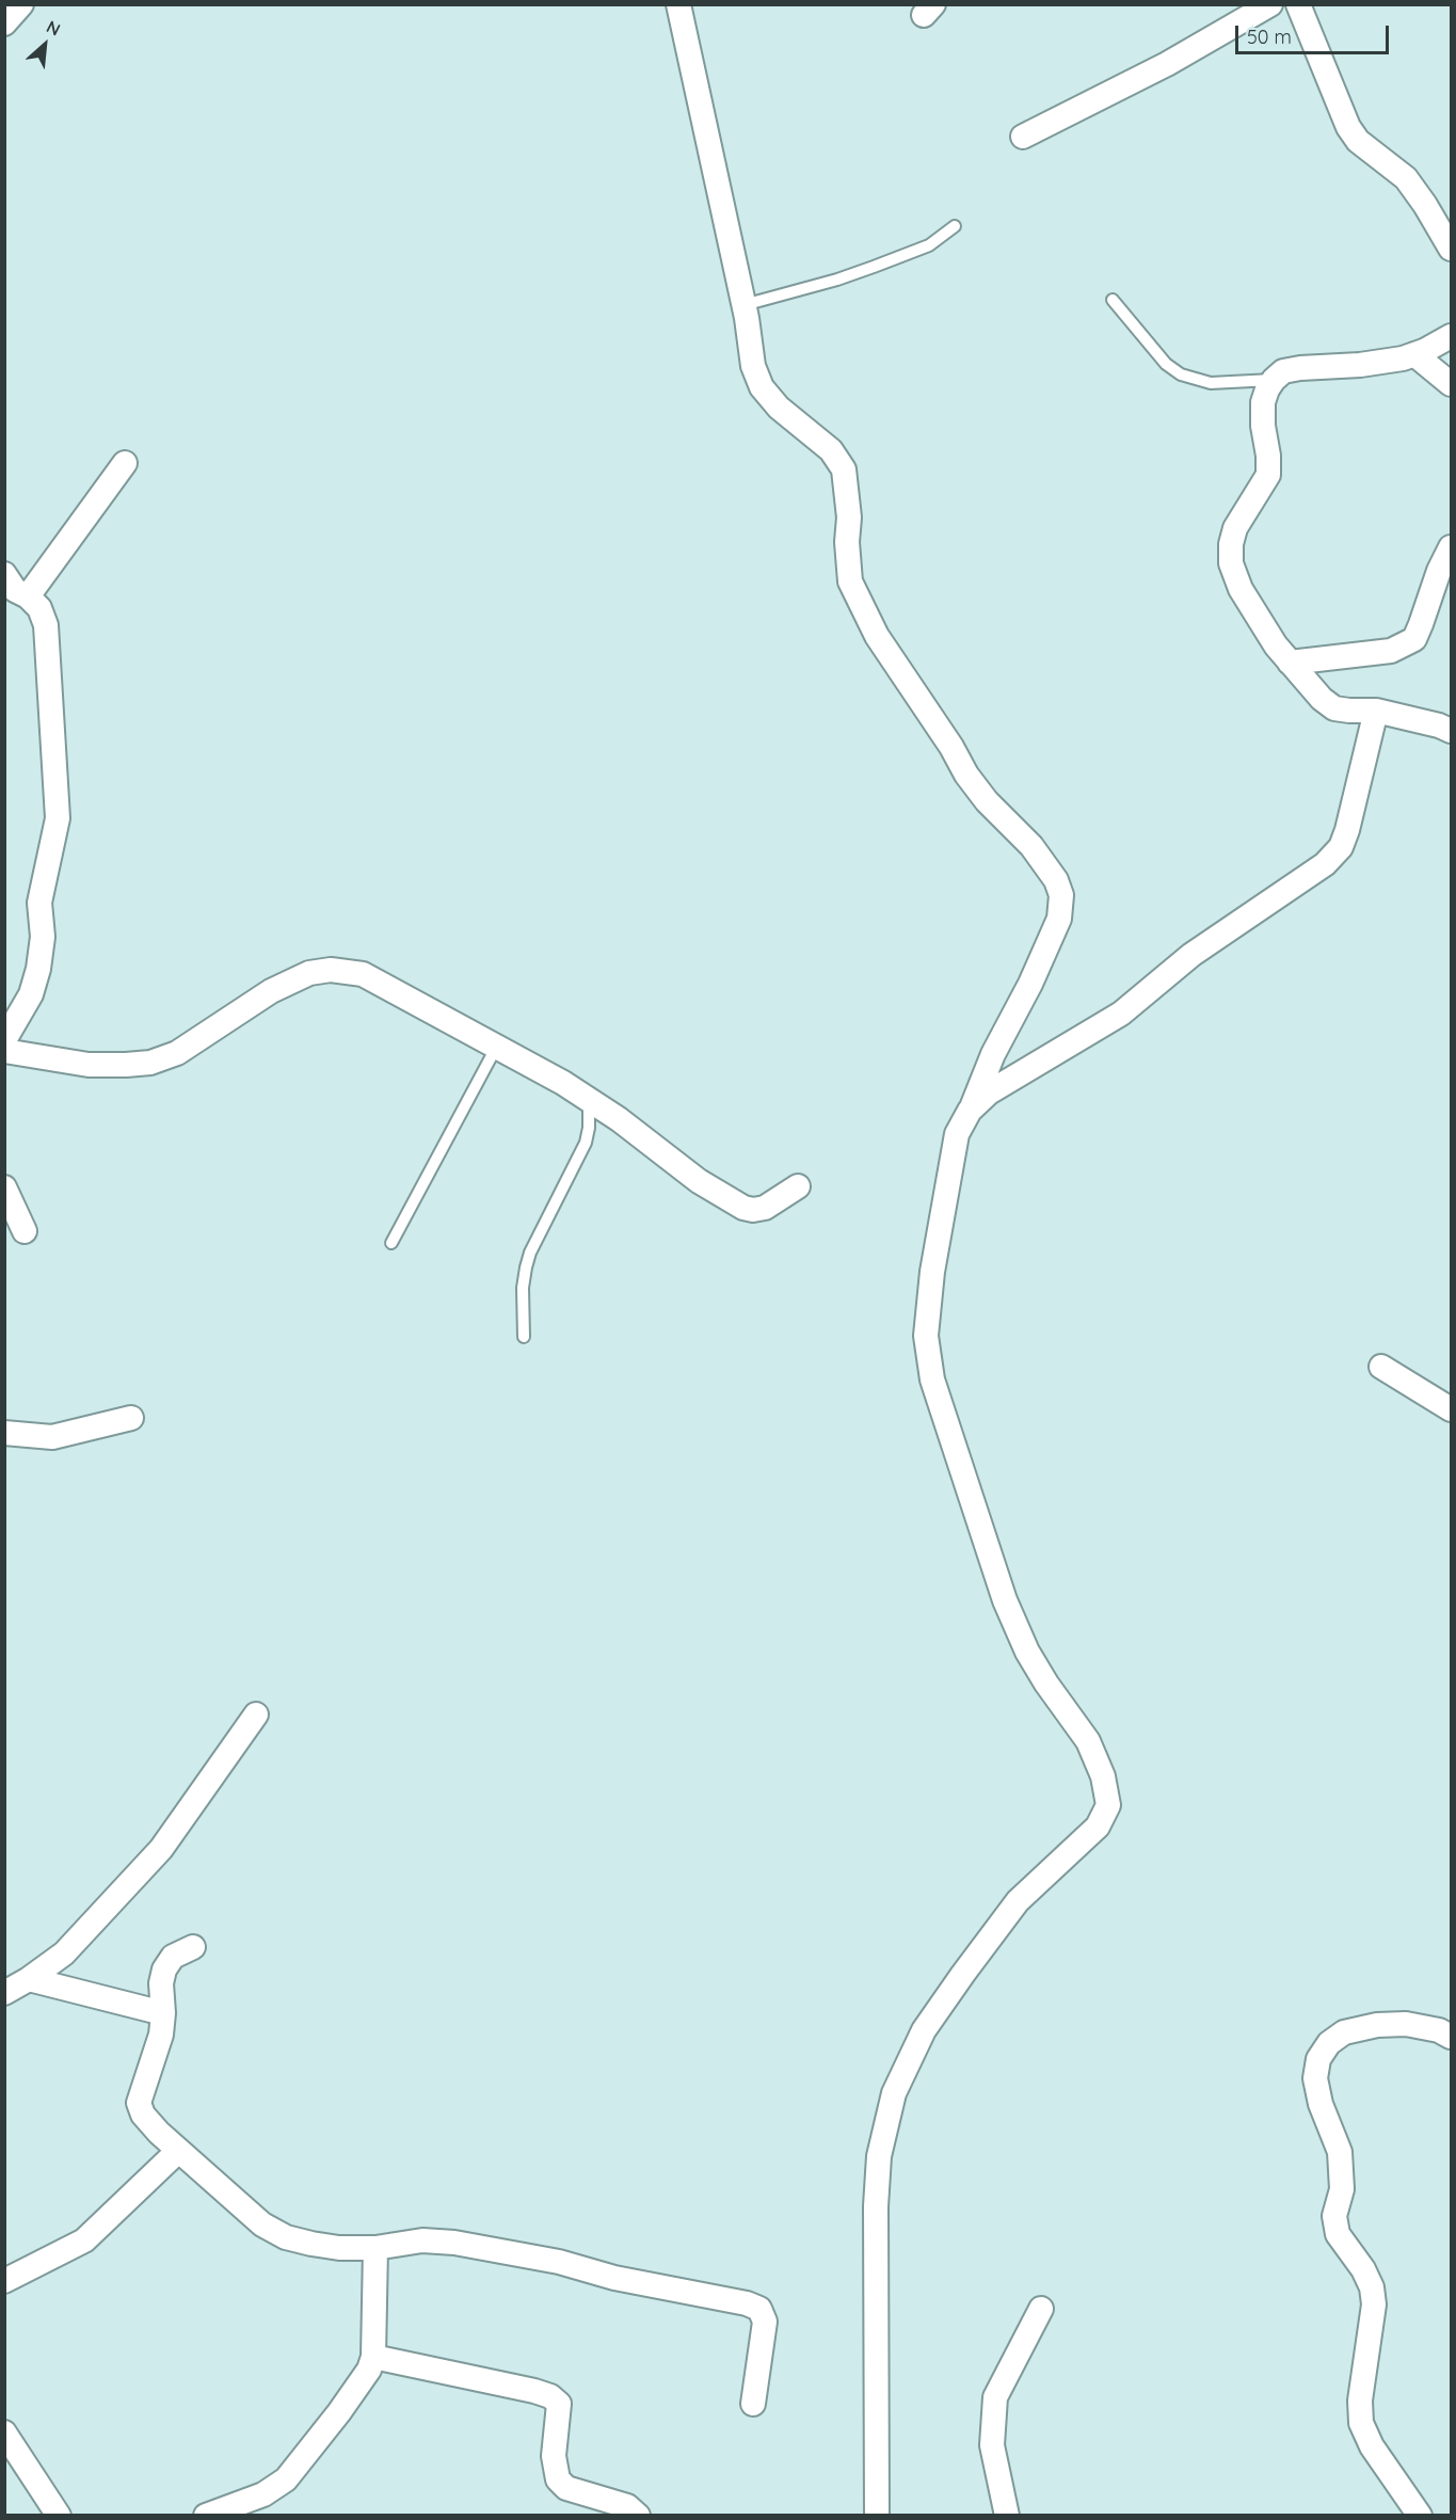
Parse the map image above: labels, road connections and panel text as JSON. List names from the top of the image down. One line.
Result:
{"scale_bar":"50 m","north":"top right"}
